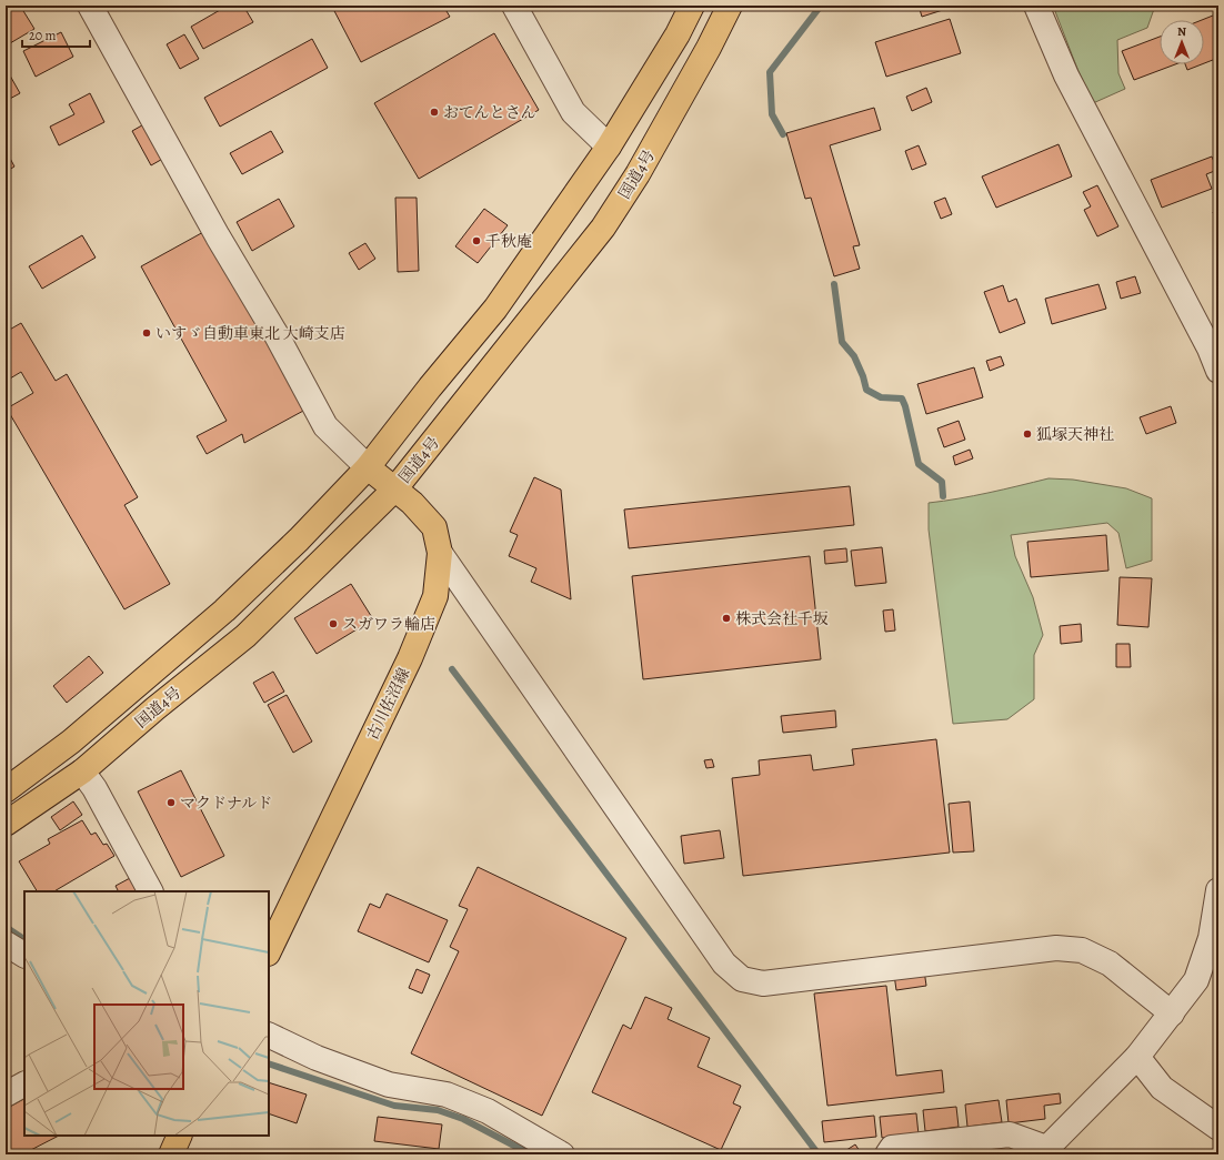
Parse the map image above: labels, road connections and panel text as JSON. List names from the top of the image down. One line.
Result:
{"streets":{"main road":["国道4号","古川佐沼線"]},"crossings":[["国道4号","古川佐沼線"]],"places":["おてんとさん","千秋庵","いすゞ自動車東北 大崎支店","狐塚天神社","株式会社千坂","スガワラ輪店","マクドナルド"],"scale_bar":"20 m","north":"top"}
